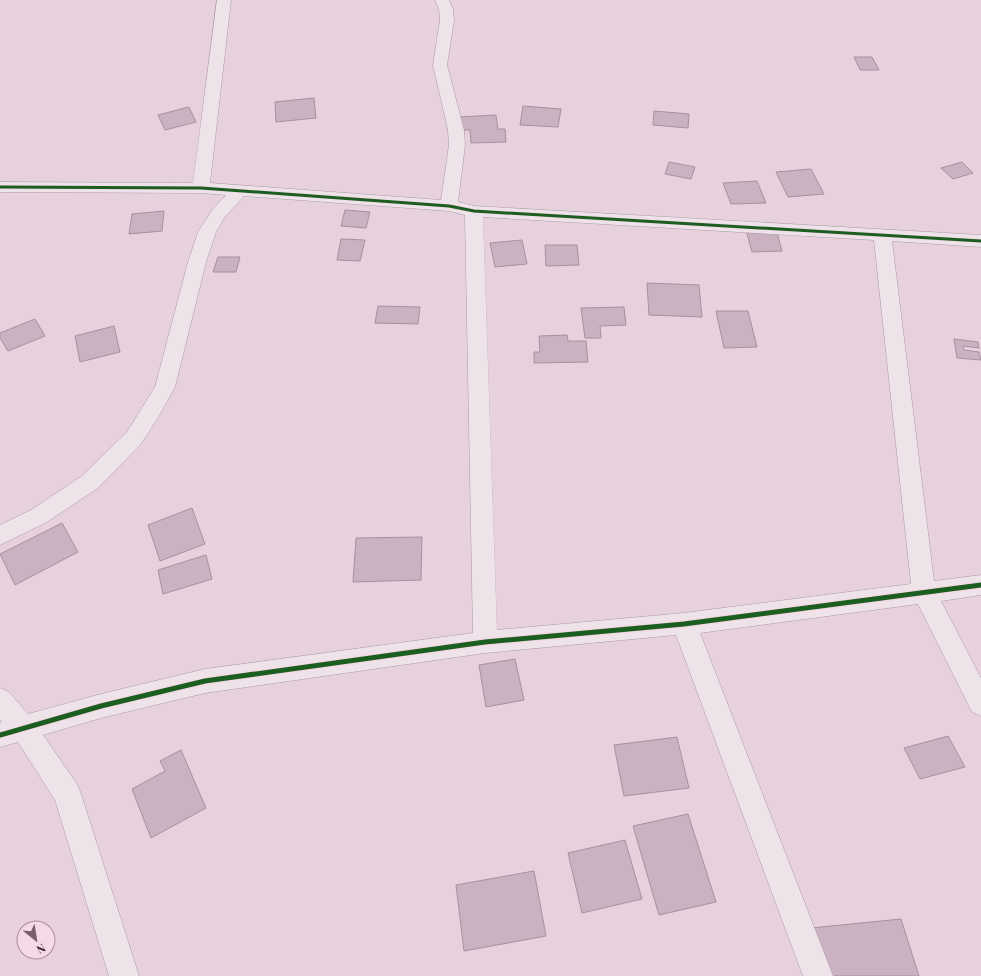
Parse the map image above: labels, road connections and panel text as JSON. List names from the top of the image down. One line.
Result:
{"north":"bottom right"}
